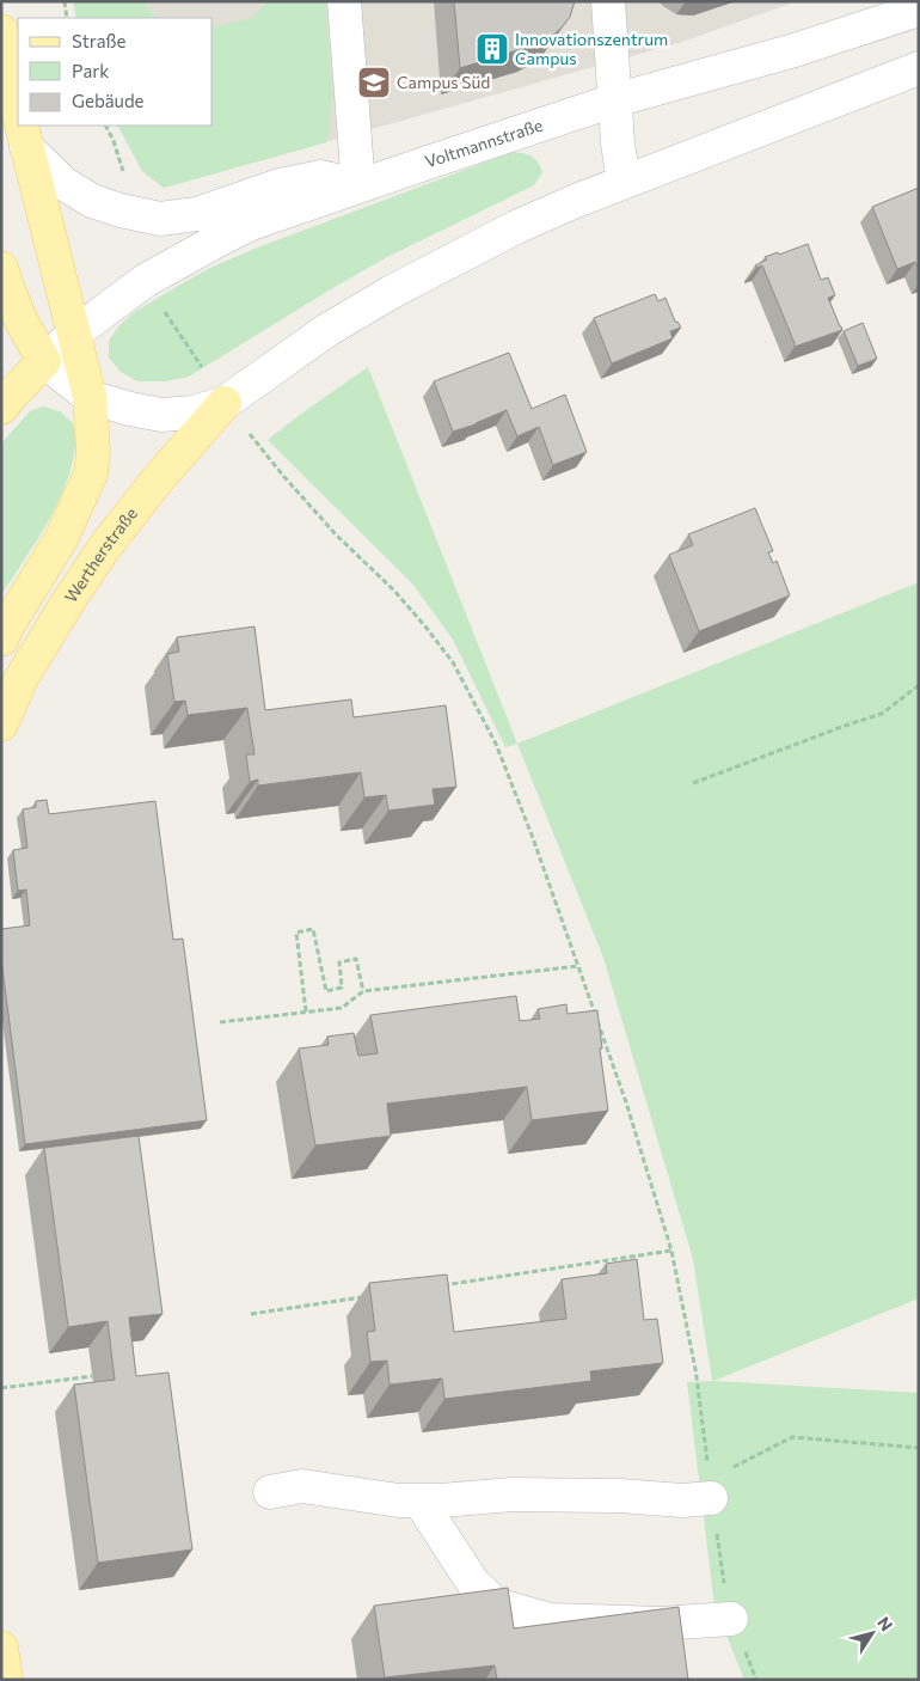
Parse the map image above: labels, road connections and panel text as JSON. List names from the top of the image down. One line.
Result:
{"streets":{"main road":["Wertherstraße"],"street":["Voltmannstraße"]},"places":{"building":["Innovationszentrum Campus"],"school or university":["Campus Süd"]},"legend":["Straße","Park","Gebäude"],"north":"top right"}
